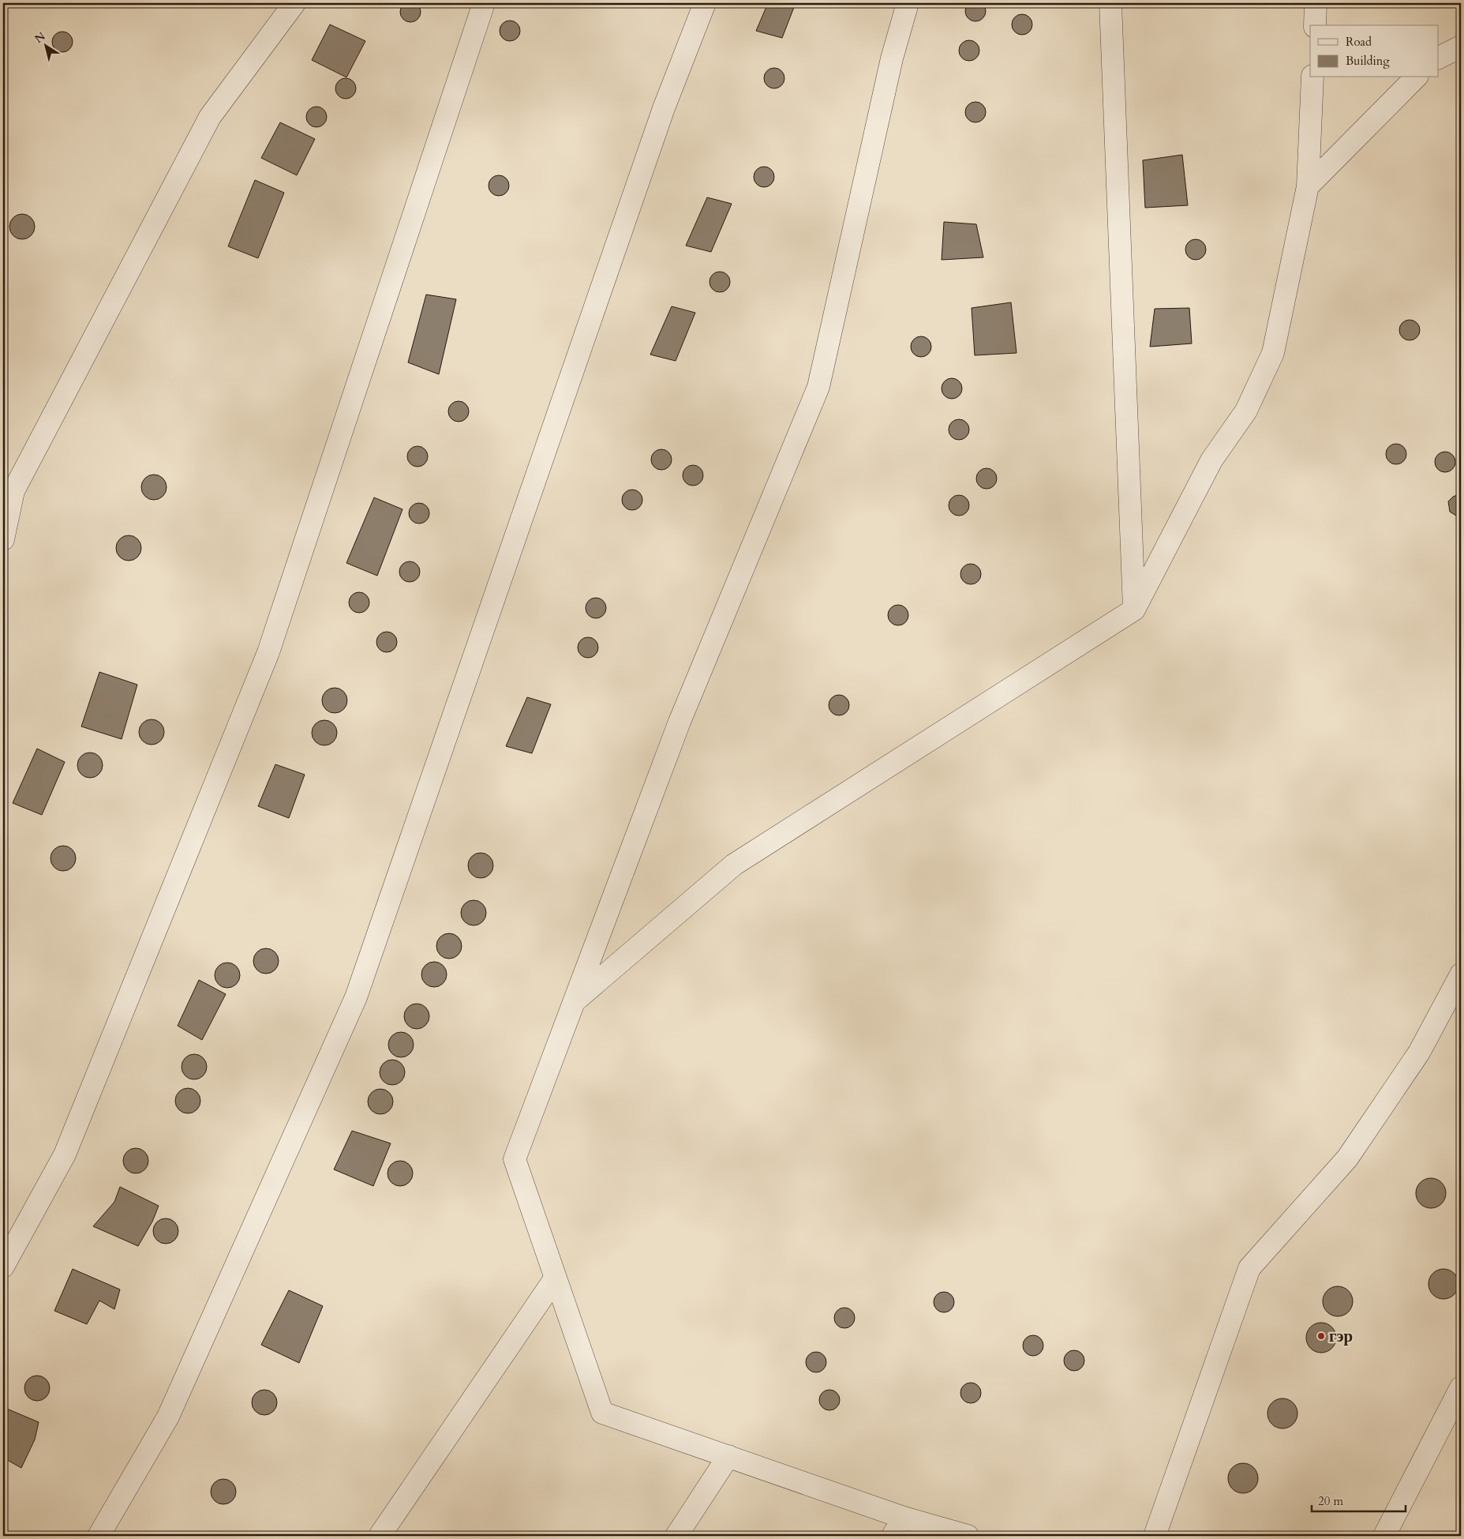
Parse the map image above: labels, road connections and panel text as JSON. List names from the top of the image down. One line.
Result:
{"places":["гэр"],"legend":["Road","Building"],"scale_bar":"20 m","north":"top left"}
